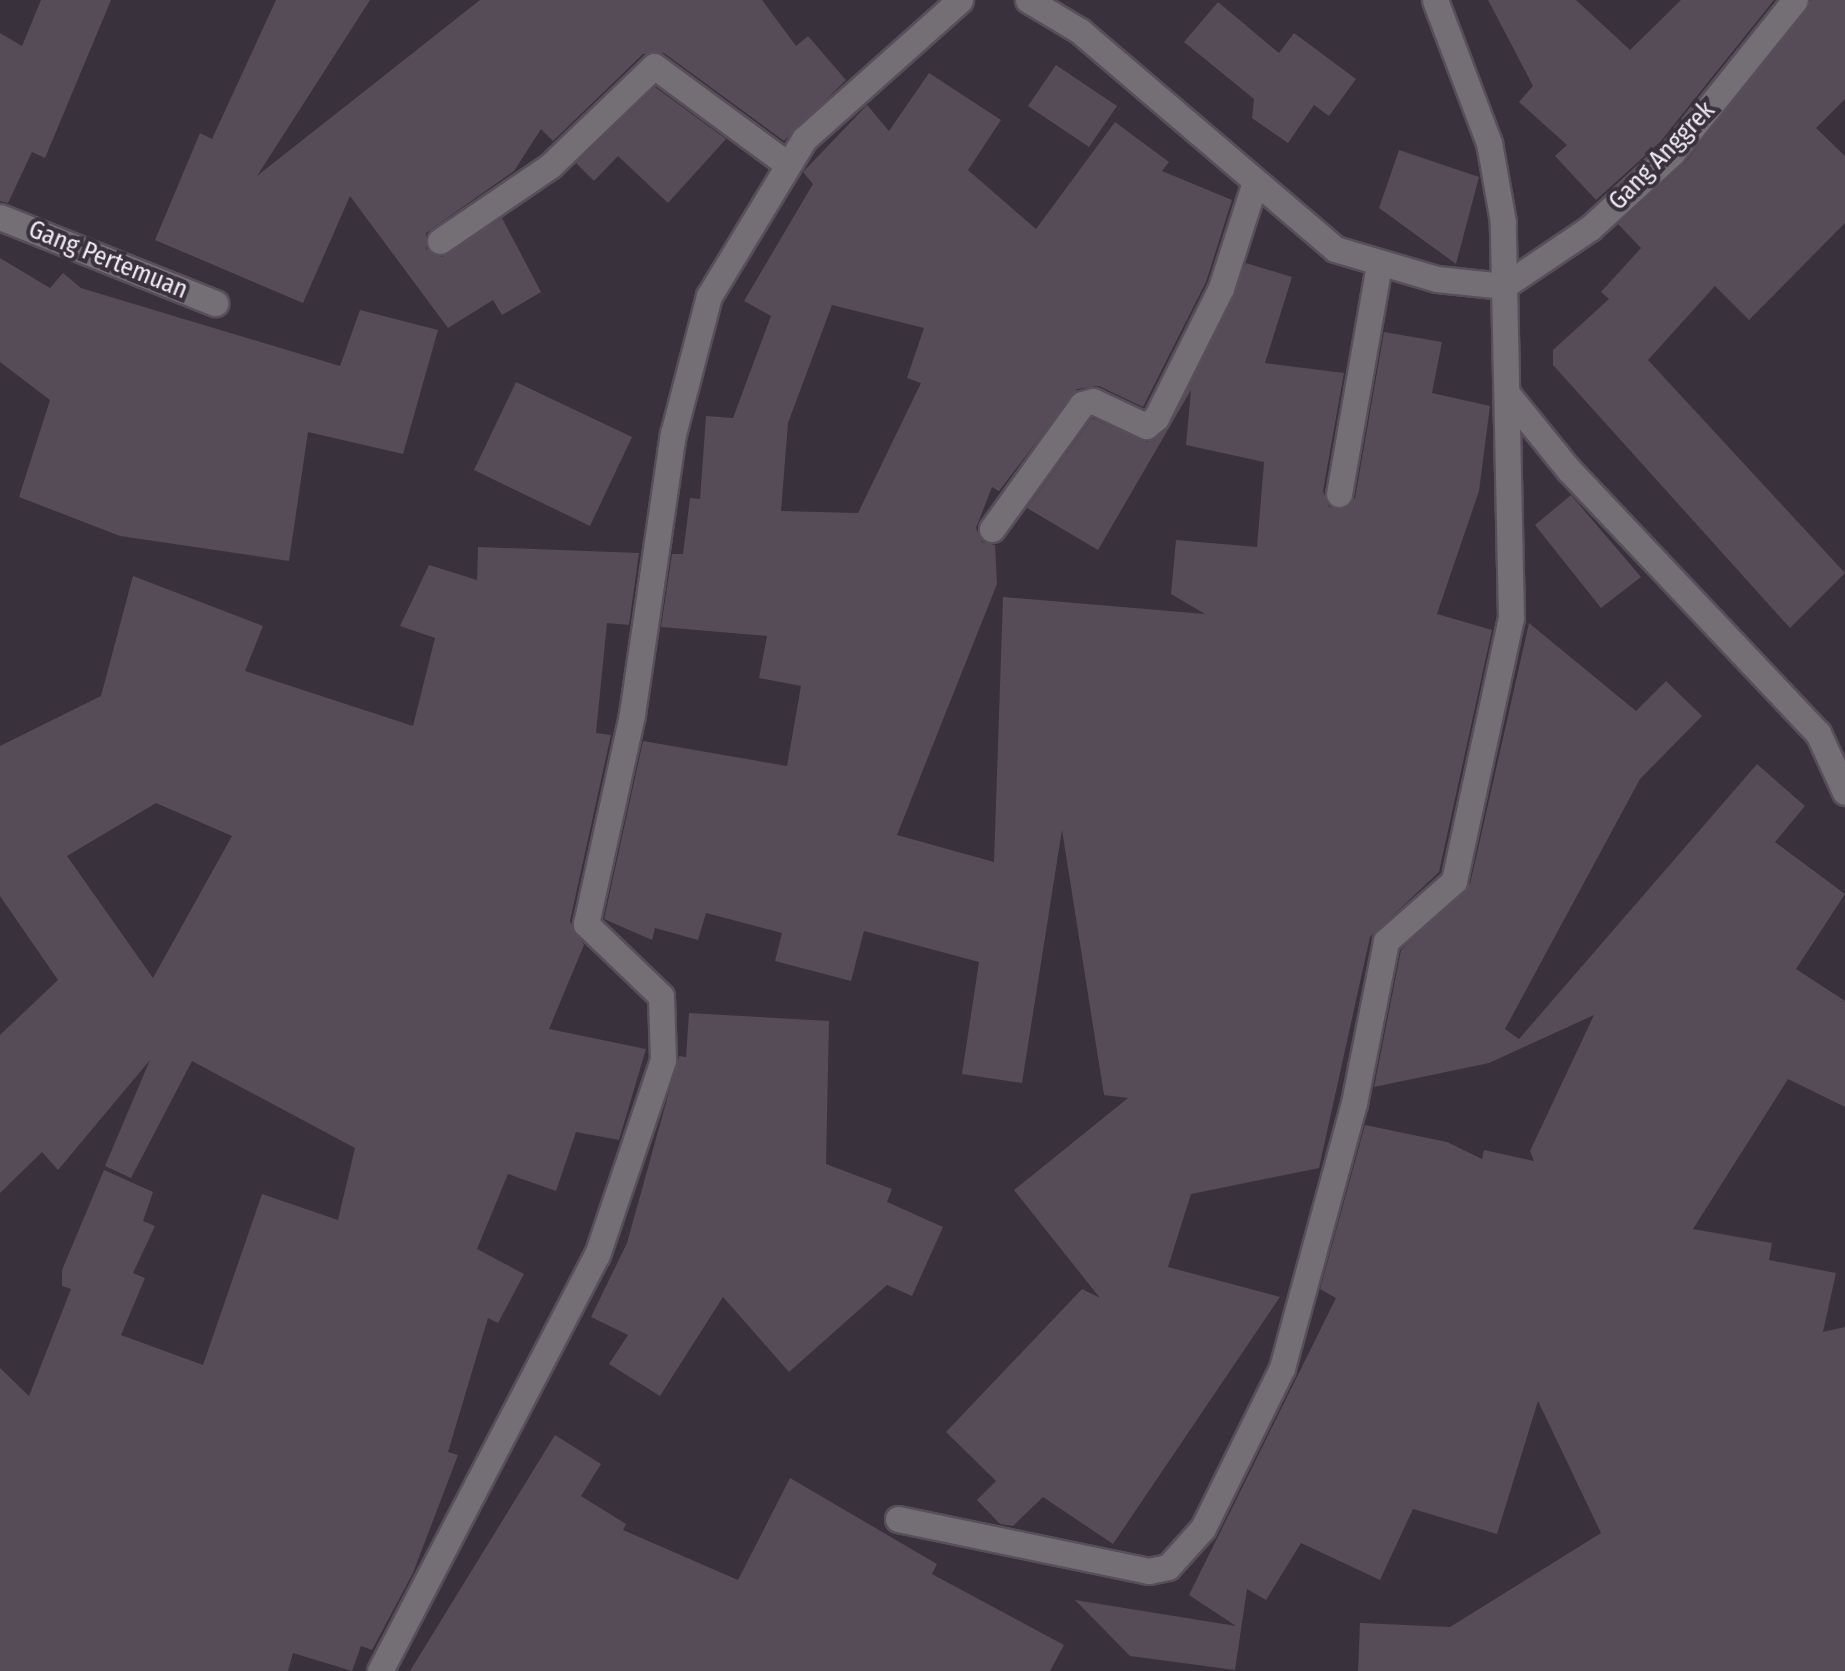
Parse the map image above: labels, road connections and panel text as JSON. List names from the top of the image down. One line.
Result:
{"streets":{"street":["Gang Anggrek","Gang Pertemuan"]}}
